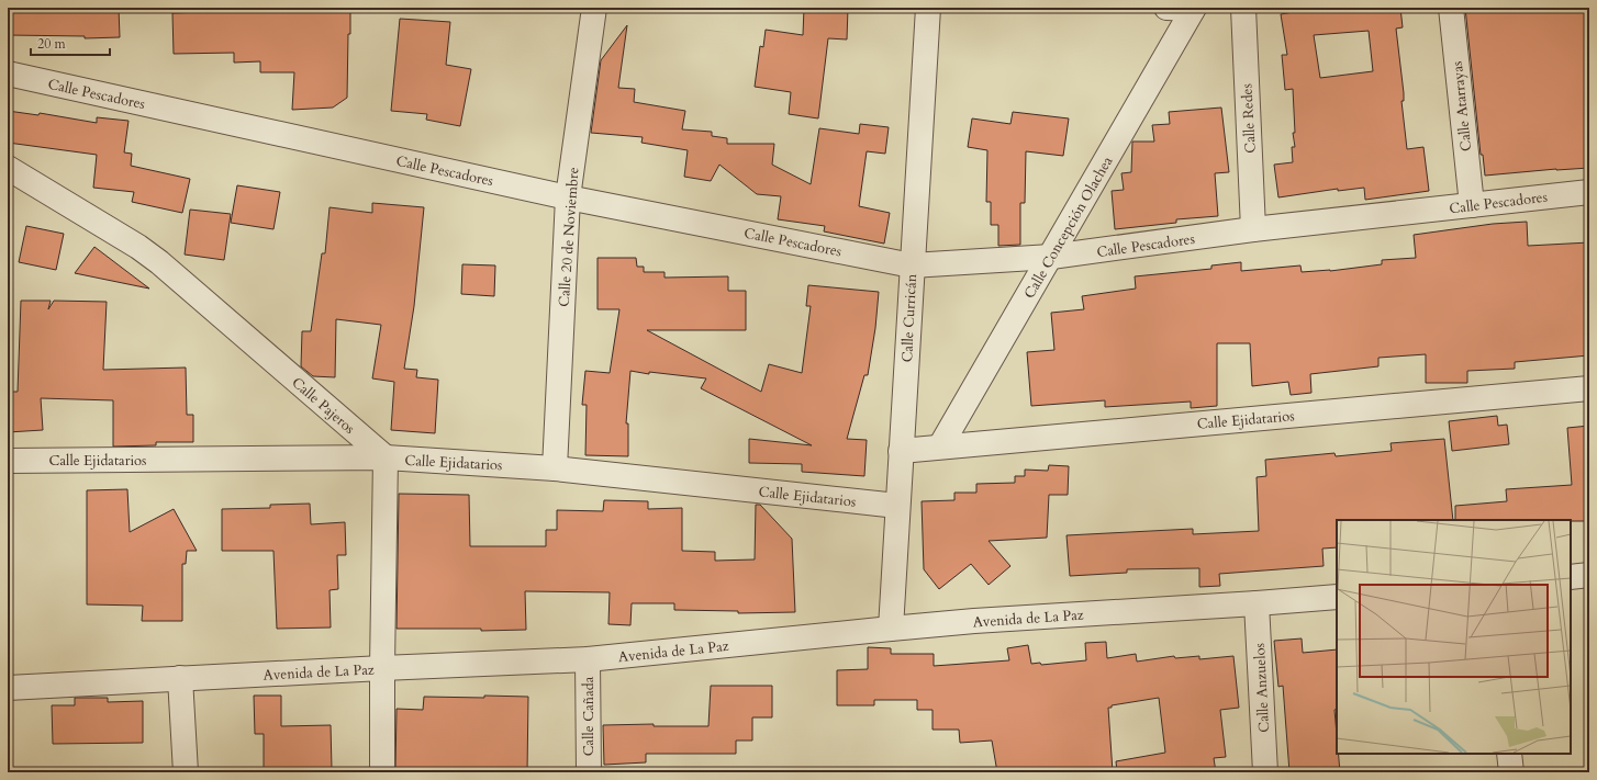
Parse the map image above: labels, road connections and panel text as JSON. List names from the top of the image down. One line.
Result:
{"streets":{"street":["Calle Pescadores","Calle Atarrayas","Calle Redes","Calle Concepción Olachea","Calle 20 de Noviembre","Calle Curricán","Calle Pajeros","Calle Ejidatarios","Avenida de La Paz","Calle Anzuelos","Calle Cañada"]},"crossings":[["Calle Pescadores","Calle Atarrayas"],["Calle Pescadores","Calle Redes"],["Calle Pescadores","Calle Concepción Olachea"],["Calle Pescadores","Calle 20 de Noviembre"],["Calle Pescadores","Calle Curricán"],["Calle Concepción Olachea","Calle Ejidatarios"],["Calle 20 de Noviembre","Calle Ejidatarios"],["Calle Curricán","Calle Ejidatarios"],["Calle Curricán","Avenida de La Paz"],["Calle Pajeros","Calle Ejidatarios"],["Avenida de La Paz","Calle Anzuelos"],["Avenida de La Paz","Calle Cañada"]],"scale_bar":"20 m"}
